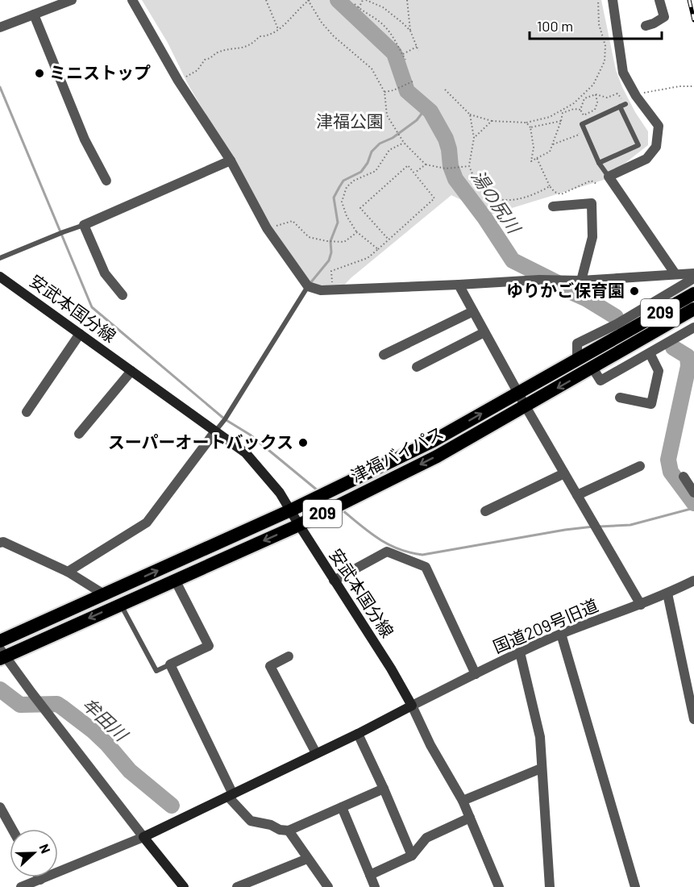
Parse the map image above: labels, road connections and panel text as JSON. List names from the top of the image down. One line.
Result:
{"streets":{"highway":["209","津福バイパス"],"main road":["安武本国分線"],"street":["国道209号旧道"]},"crossings":[["安武本国分線","津福バイパス"],["安武本国分線","国道209号旧道"]],"water":["湯の尻川","牟田川"],"parks":["津福公園"],"places":["ミニストップ","ゆりかご保育園","スーパーオートバックス"],"scale_bar":"100 m","north":"right"}
